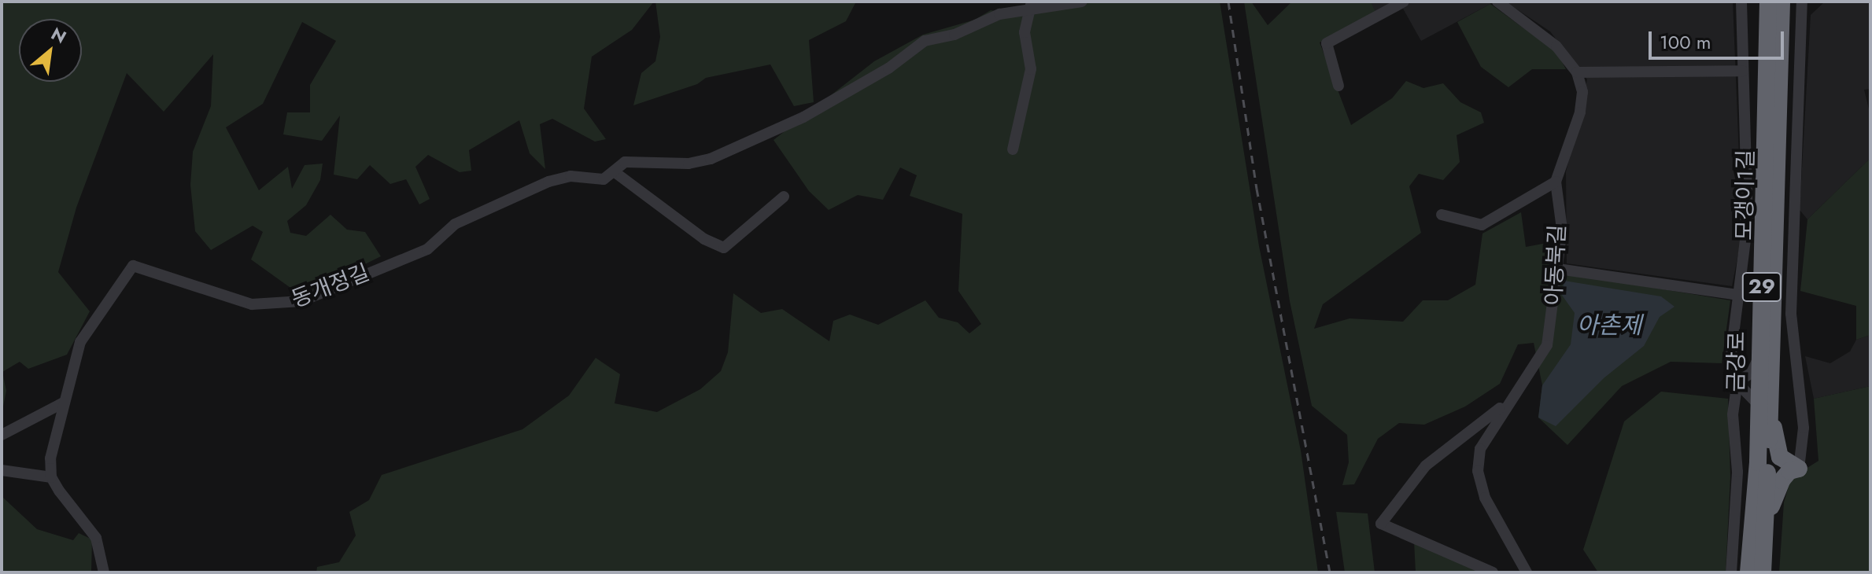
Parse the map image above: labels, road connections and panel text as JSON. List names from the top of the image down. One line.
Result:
{"streets":{"highway":["29","금강로"],"street":["모갱이1길","아동북길","동개정길"]},"water":["아촌제"],"scale_bar":"100 m","north":"top right"}
